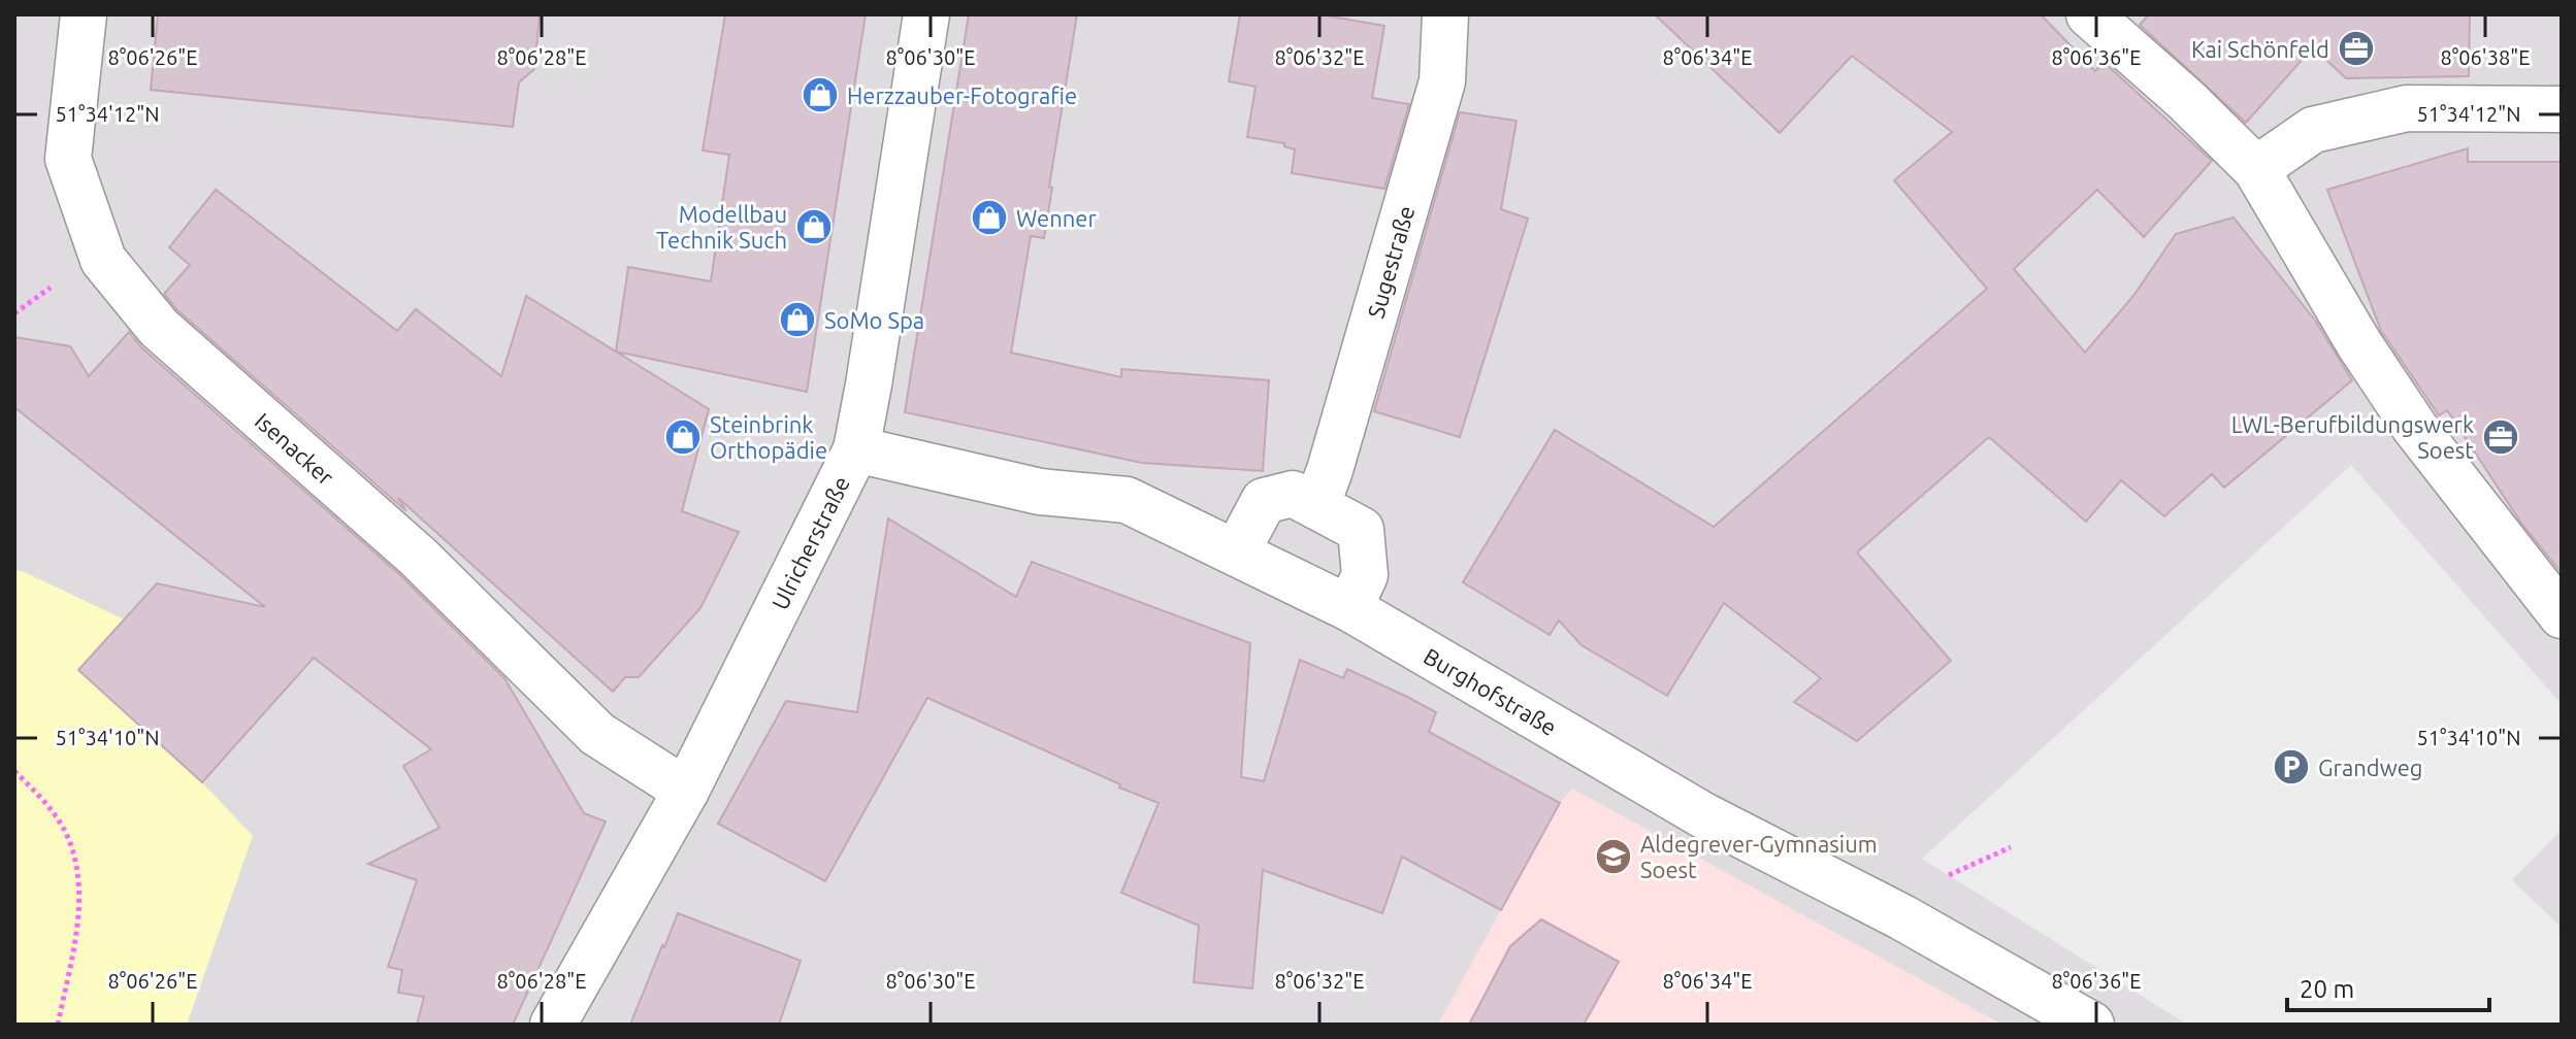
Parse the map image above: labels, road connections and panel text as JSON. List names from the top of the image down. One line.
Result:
{"streets":{"street":["Sugestraße","Isenacker","Ulricherstraße","Burghofstraße"]},"crossings":[["Isenacker","Ulricherstraße"],["Ulricherstraße","Burghofstraße"]],"places":{"office":["Kai Schönfeld","LWL-Berufbildungswerk Soest"],"shop":["Herzzauber-Fotografie","Wenner","Modellbau Technik Such","SoMo Spa","Steinbrink Orthopädie"],"parking":["Grandweg"],"school or university":["Aldegrever-Gymnasium Soest"]},"scale_bar":"20 m","coordinates":["8°06'26\"E","8°06'28\"E","8°06'30\"E","8°06'32\"E","8°06'34\"E","8°06'36\"E","8°06'38\"E","51°34'12\"N","51°34'10\"N"]}
